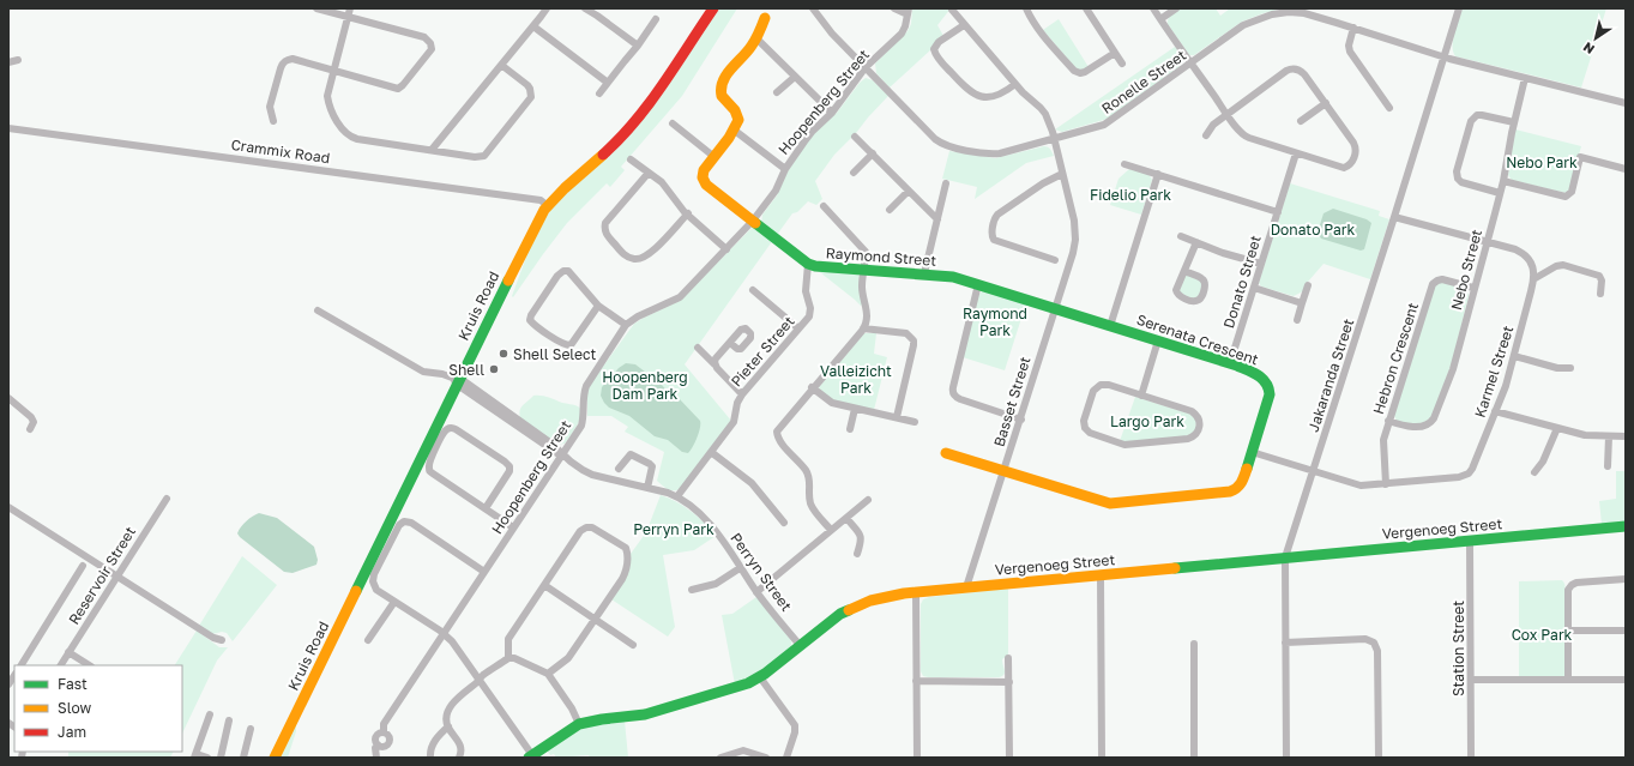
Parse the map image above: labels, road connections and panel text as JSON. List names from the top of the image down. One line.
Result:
{"streets":{"street":["Ronelle Street","Hoopenberg Street","Crammix Road","Raymond Street","Nebo Street","Donato Street","Kruis Road","Serenata Crescent","Pieter Street","Hebron Crescent","Karmel Street","Jakaranda Street","Basset Street","Vergenoeg Street","Perryn Street","Reservoir Street","Station Street"]},"crossings":[["Ronelle Street","Hoopenberg Street"],["Ronelle Street","Nebo Street"],["Ronelle Street","Jakaranda Street"],["Ronelle Street","Basset Street"],["Hoopenberg Street","Raymond Street"],["Hoopenberg Street","Perryn Street"],["Crammix Road","Kruis Road"],["Raymond Street","Serenata Crescent"],["Raymond Street","Pieter Street"],["Raymond Street","Basset Street"],["Nebo Street","Hebron Crescent"],["Donato Street","Serenata Crescent"],["Kruis Road","Perryn Street"],["Serenata Crescent","Karmel Street"],["Serenata Crescent","Basset Street"],["Pieter Street","Perryn Street"],["Hebron Crescent","Karmel Street"],["Karmel Street","Jakaranda Street"],["Jakaranda Street","Vergenoeg Street"],["Basset Street","Vergenoeg Street"],["Vergenoeg Street","Perryn Street"],["Vergenoeg Street","Station Street"]],"parks":["Nebo Park","Fidelio Park","Donato Park","Raymond Park","Valleizicht Park","Hoopenberg Dam Park","Largo Park","Perryn Park","Cox Park"],"places":["Shell Select","Shell"],"legend":["Fast","Slow","Jam"],"north":"bottom left"}
